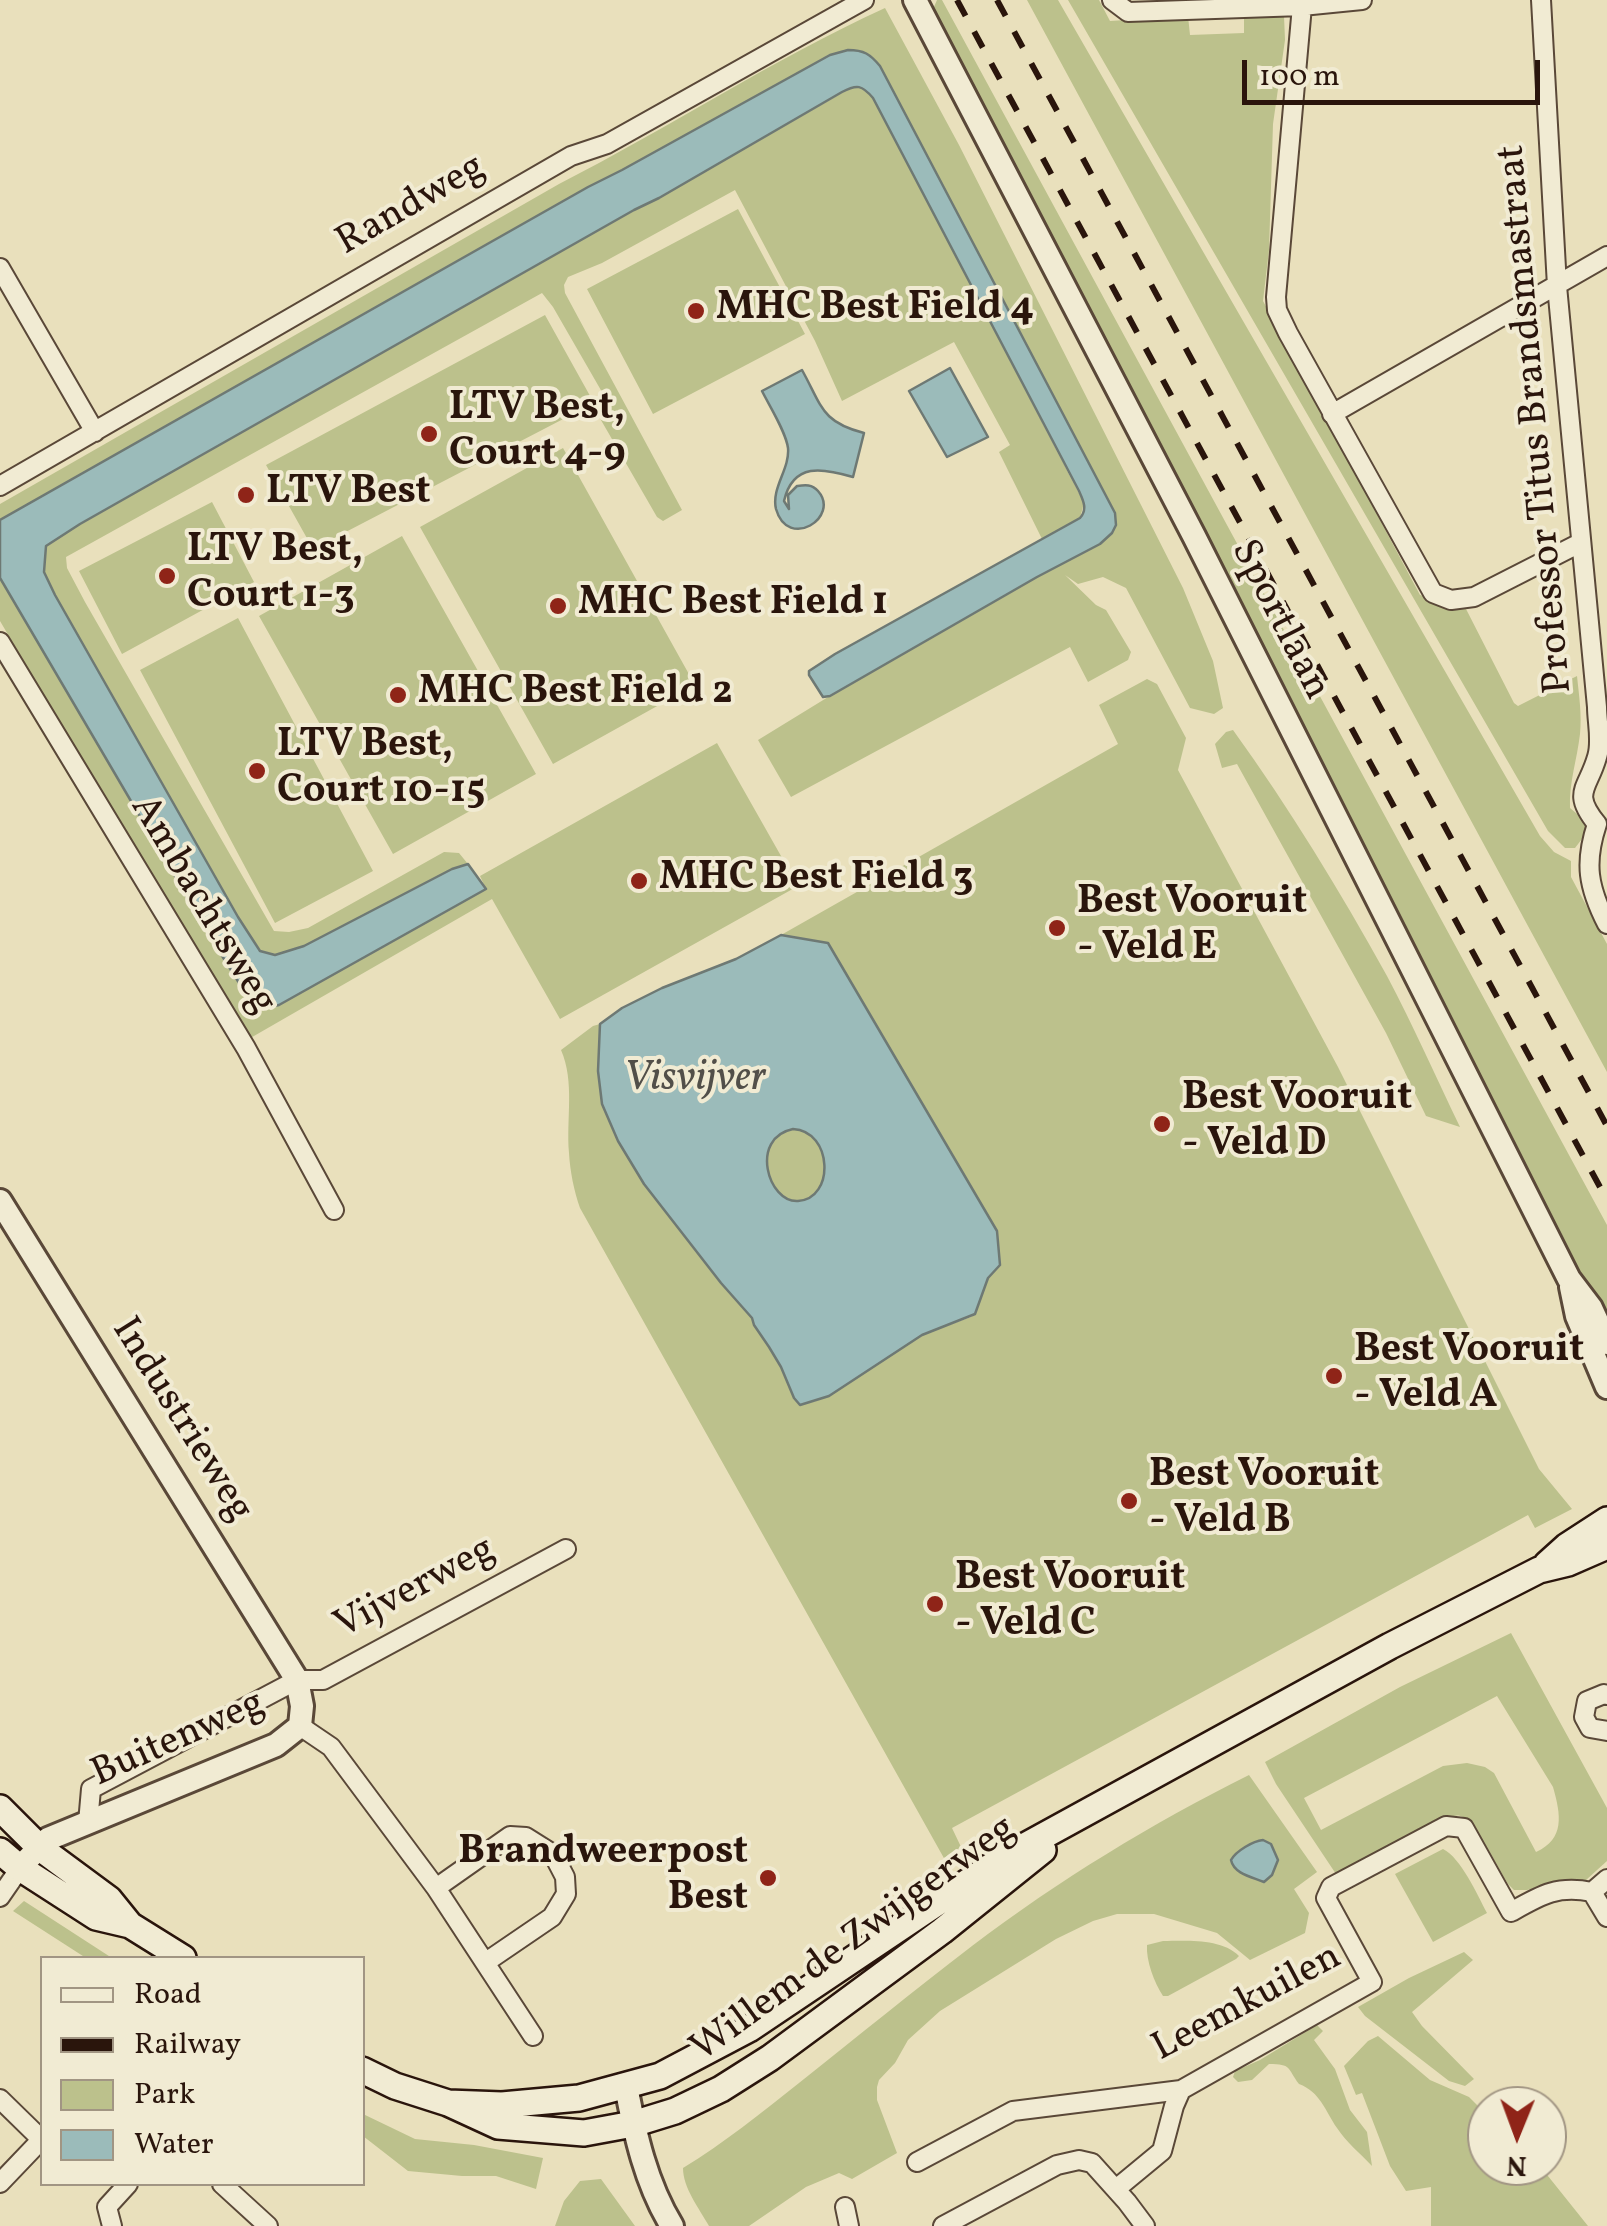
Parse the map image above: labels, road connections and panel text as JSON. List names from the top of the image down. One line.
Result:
{"streets":{"main road":["Willem de Zwijgerweg"],"street":["Randweg","Professor Titus Brandsmastraat","Sportlaan","Ambachtsweg","Industrieweg","Vijverweg","Buitenweg","Leemkuilen"]},"crossings":[["Industrieweg","Vijverweg"],["Industrieweg","Buitenweg"],["Vijverweg","Buitenweg"]],"water":["Visvijver"],"places":["MHC Best Field 4","LTV Best, Court 4-9","LTV Best","LTV Best, Court 1-3","MHC Best Field 1","MHC Best Field 2","LTV Best, Court 10-15","MHC Best Field 3","Best Vooruit - Veld E","Best Vooruit - Veld D","Best Vooruit - Veld A","Best Vooruit - Veld B","Best Vooruit - Veld C","Brandweerpost Best"],"legend":["Road","Railway","Park","Water"],"scale_bar":"100 m","north":"bottom"}
